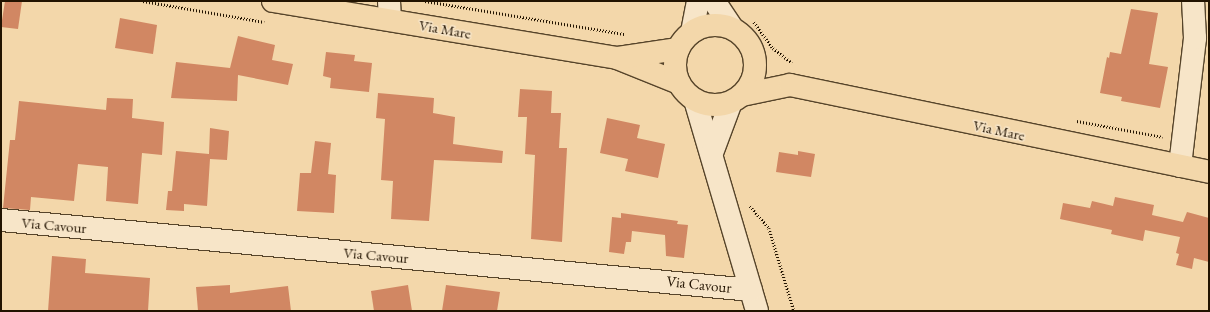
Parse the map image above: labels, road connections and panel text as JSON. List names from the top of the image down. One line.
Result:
{"streets":{"main road":["Via Mare"],"street":["Via Cavour"]}}
